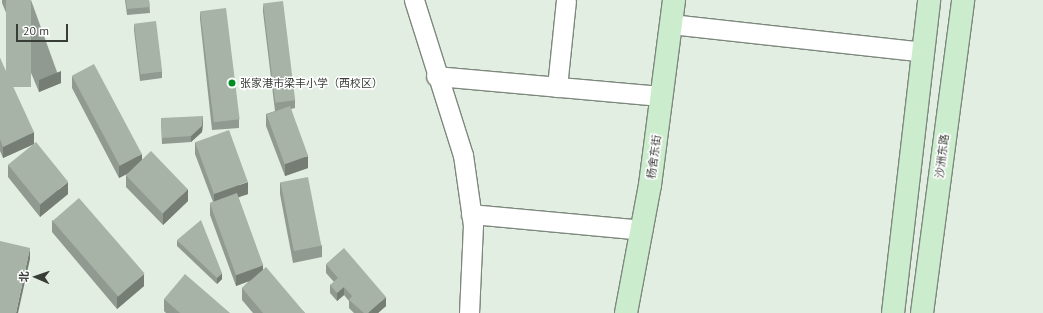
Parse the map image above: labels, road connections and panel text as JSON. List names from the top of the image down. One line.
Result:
{"streets":{"street":["沙洲东路","杨舍东街"]},"places":["张家港市梁丰小学（西校区）"],"scale_bar":"20 m","north":"left"}
